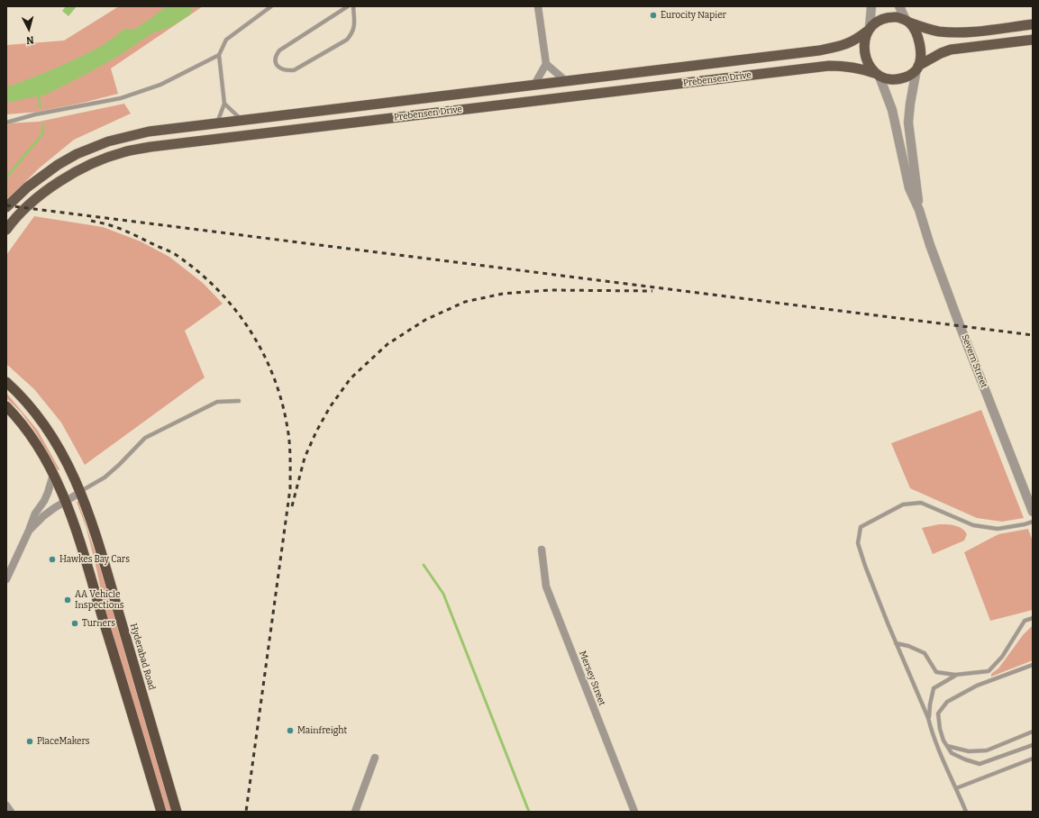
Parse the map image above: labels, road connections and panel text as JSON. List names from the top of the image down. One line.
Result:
{"streets":{"highway":["Hyderabad Road"],"main road":["Prebensen Drive"],"street":["Severn Street","Mersey Street"]},"crossings":[["Prebensen Drive","Severn Street"]],"places":["Eurocity Napier","Hawkes Bay Cars","AA Vehicle Inspections","Turners","Mainfreight","PlaceMakers"],"north":"bottom"}
